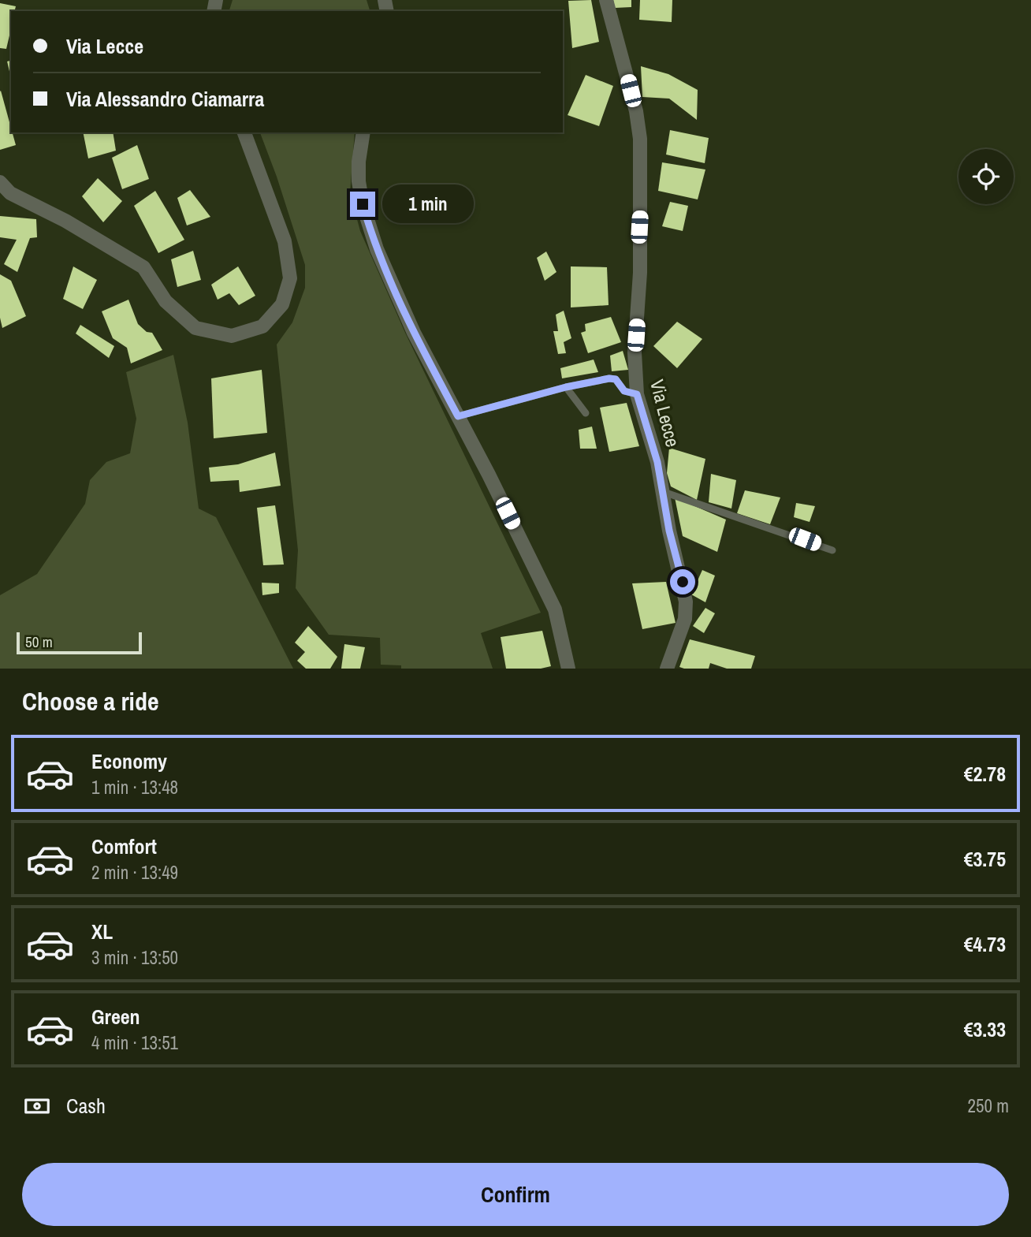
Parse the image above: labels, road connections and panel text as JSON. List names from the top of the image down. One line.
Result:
{"streets":{"street":["Via Lecce"]},"scale_bar":"50 m","page":{"banner":["Via Lecce","Via Alessandro Ciamarra"],"bubble":"1 min","scale":"50 m","heading":"Choose a ride","list":[{"name":"Economy","note":"1 min · 13:48","value":"€2.78"},{"name":"Comfort","note":"2 min · 13:49","value":"€3.75"},{"name":"XL","note":"3 min · 13:50","value":"€4.73"},{"name":"Green","note":"4 min · 13:51","value":"€3.33"}],"pay":["Cash","250 m"],"buttons":"Confirm"}}
